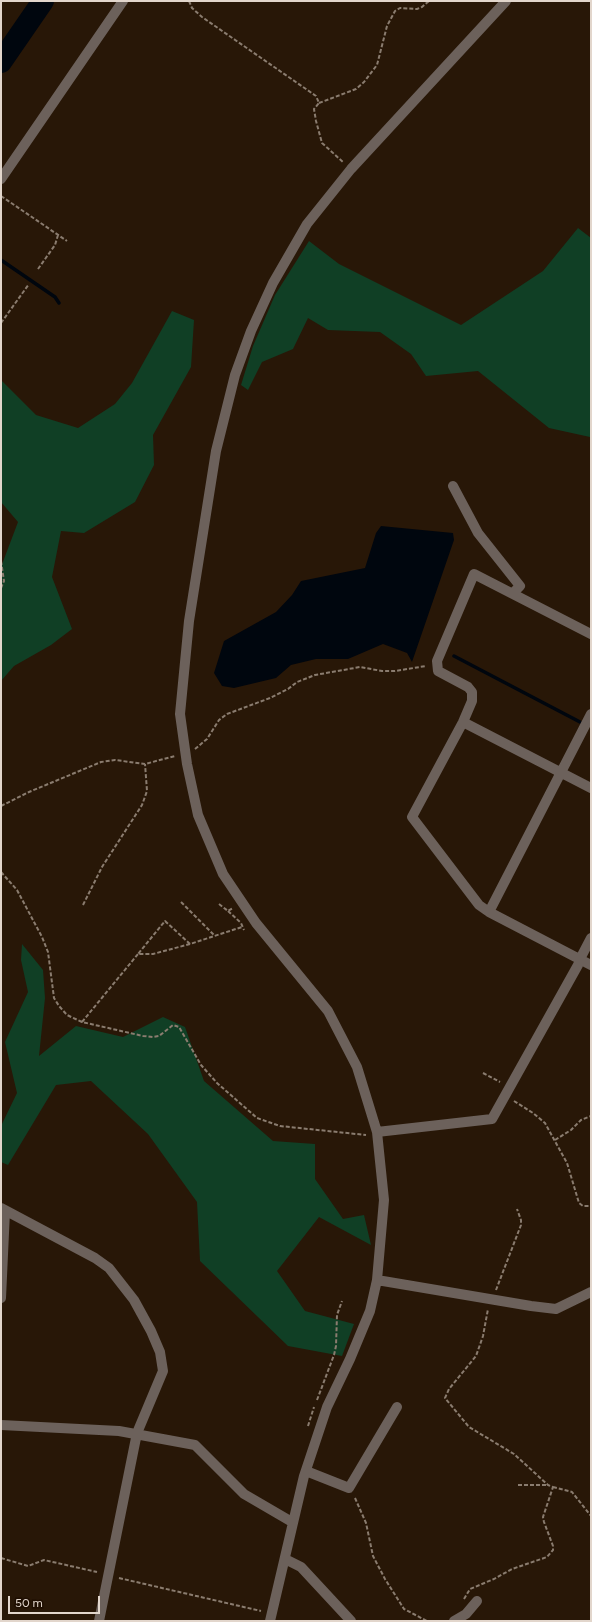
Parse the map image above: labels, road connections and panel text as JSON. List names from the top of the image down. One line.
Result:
{"scale_bar":"50 m"}
